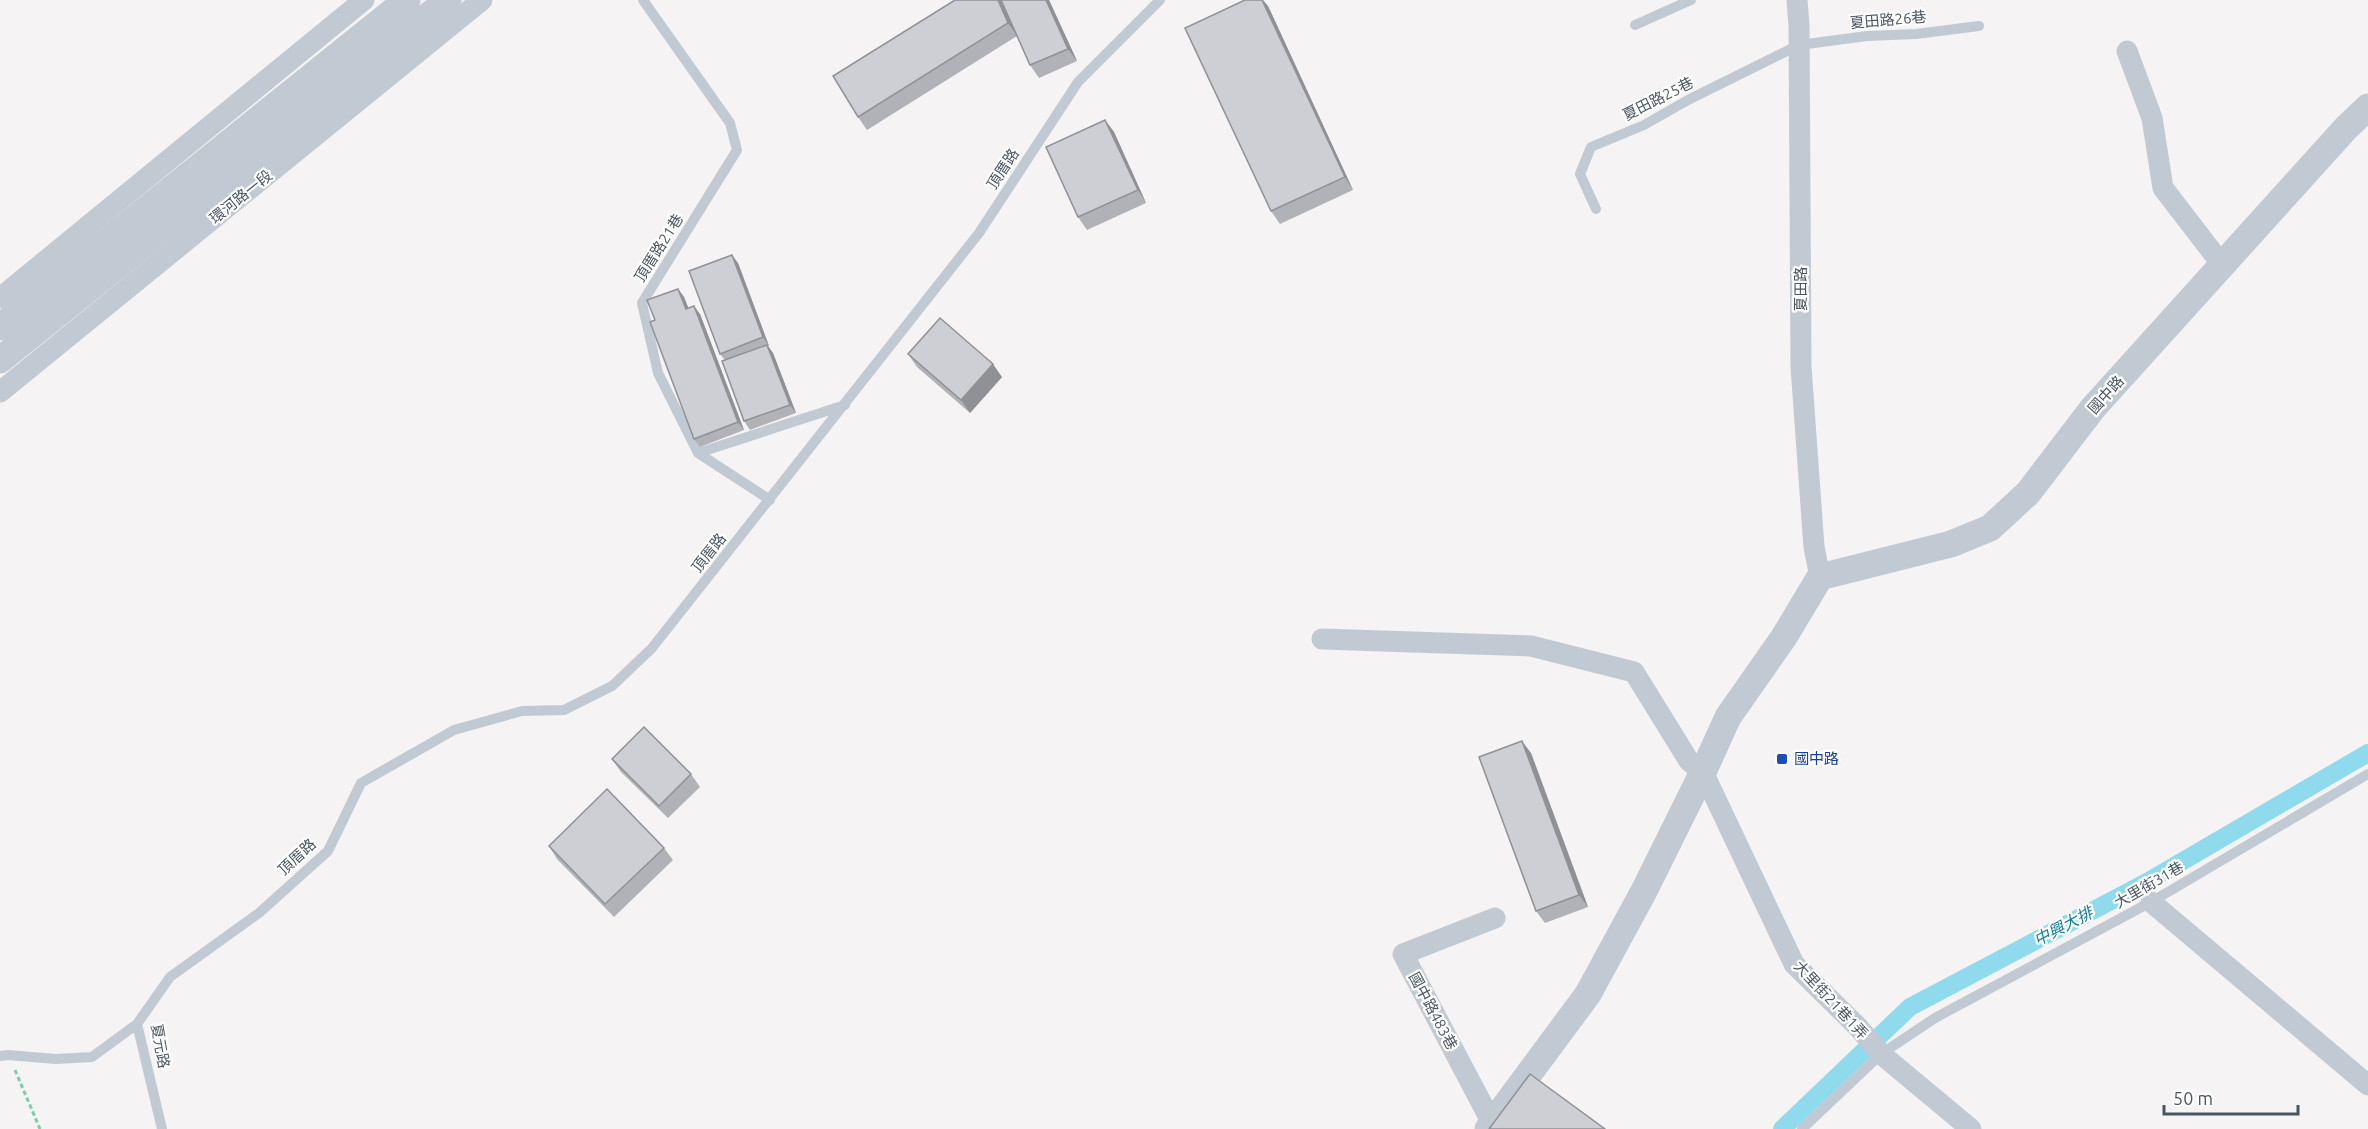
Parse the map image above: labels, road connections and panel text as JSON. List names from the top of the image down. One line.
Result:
{"streets":{"street":["環河路一段","夏田路","國中路","大里街21巷1弄","國中路483巷"],"lane":["夏田路26巷","夏田路25巷","頂厝路","頂厝路21巷","大里街31巷","夏元路"]},"crossings":[["夏田路26巷","夏田路25巷"],["夏田路26巷","夏田路"],["夏田路25巷","夏田路"],["頂厝路","夏元路"],["夏田路","國中路"],["大里街31巷","大里街21巷1弄"]],"water":["中興大排"],"places":{"transit":["國中路"]},"scale_bar":"50 m"}
